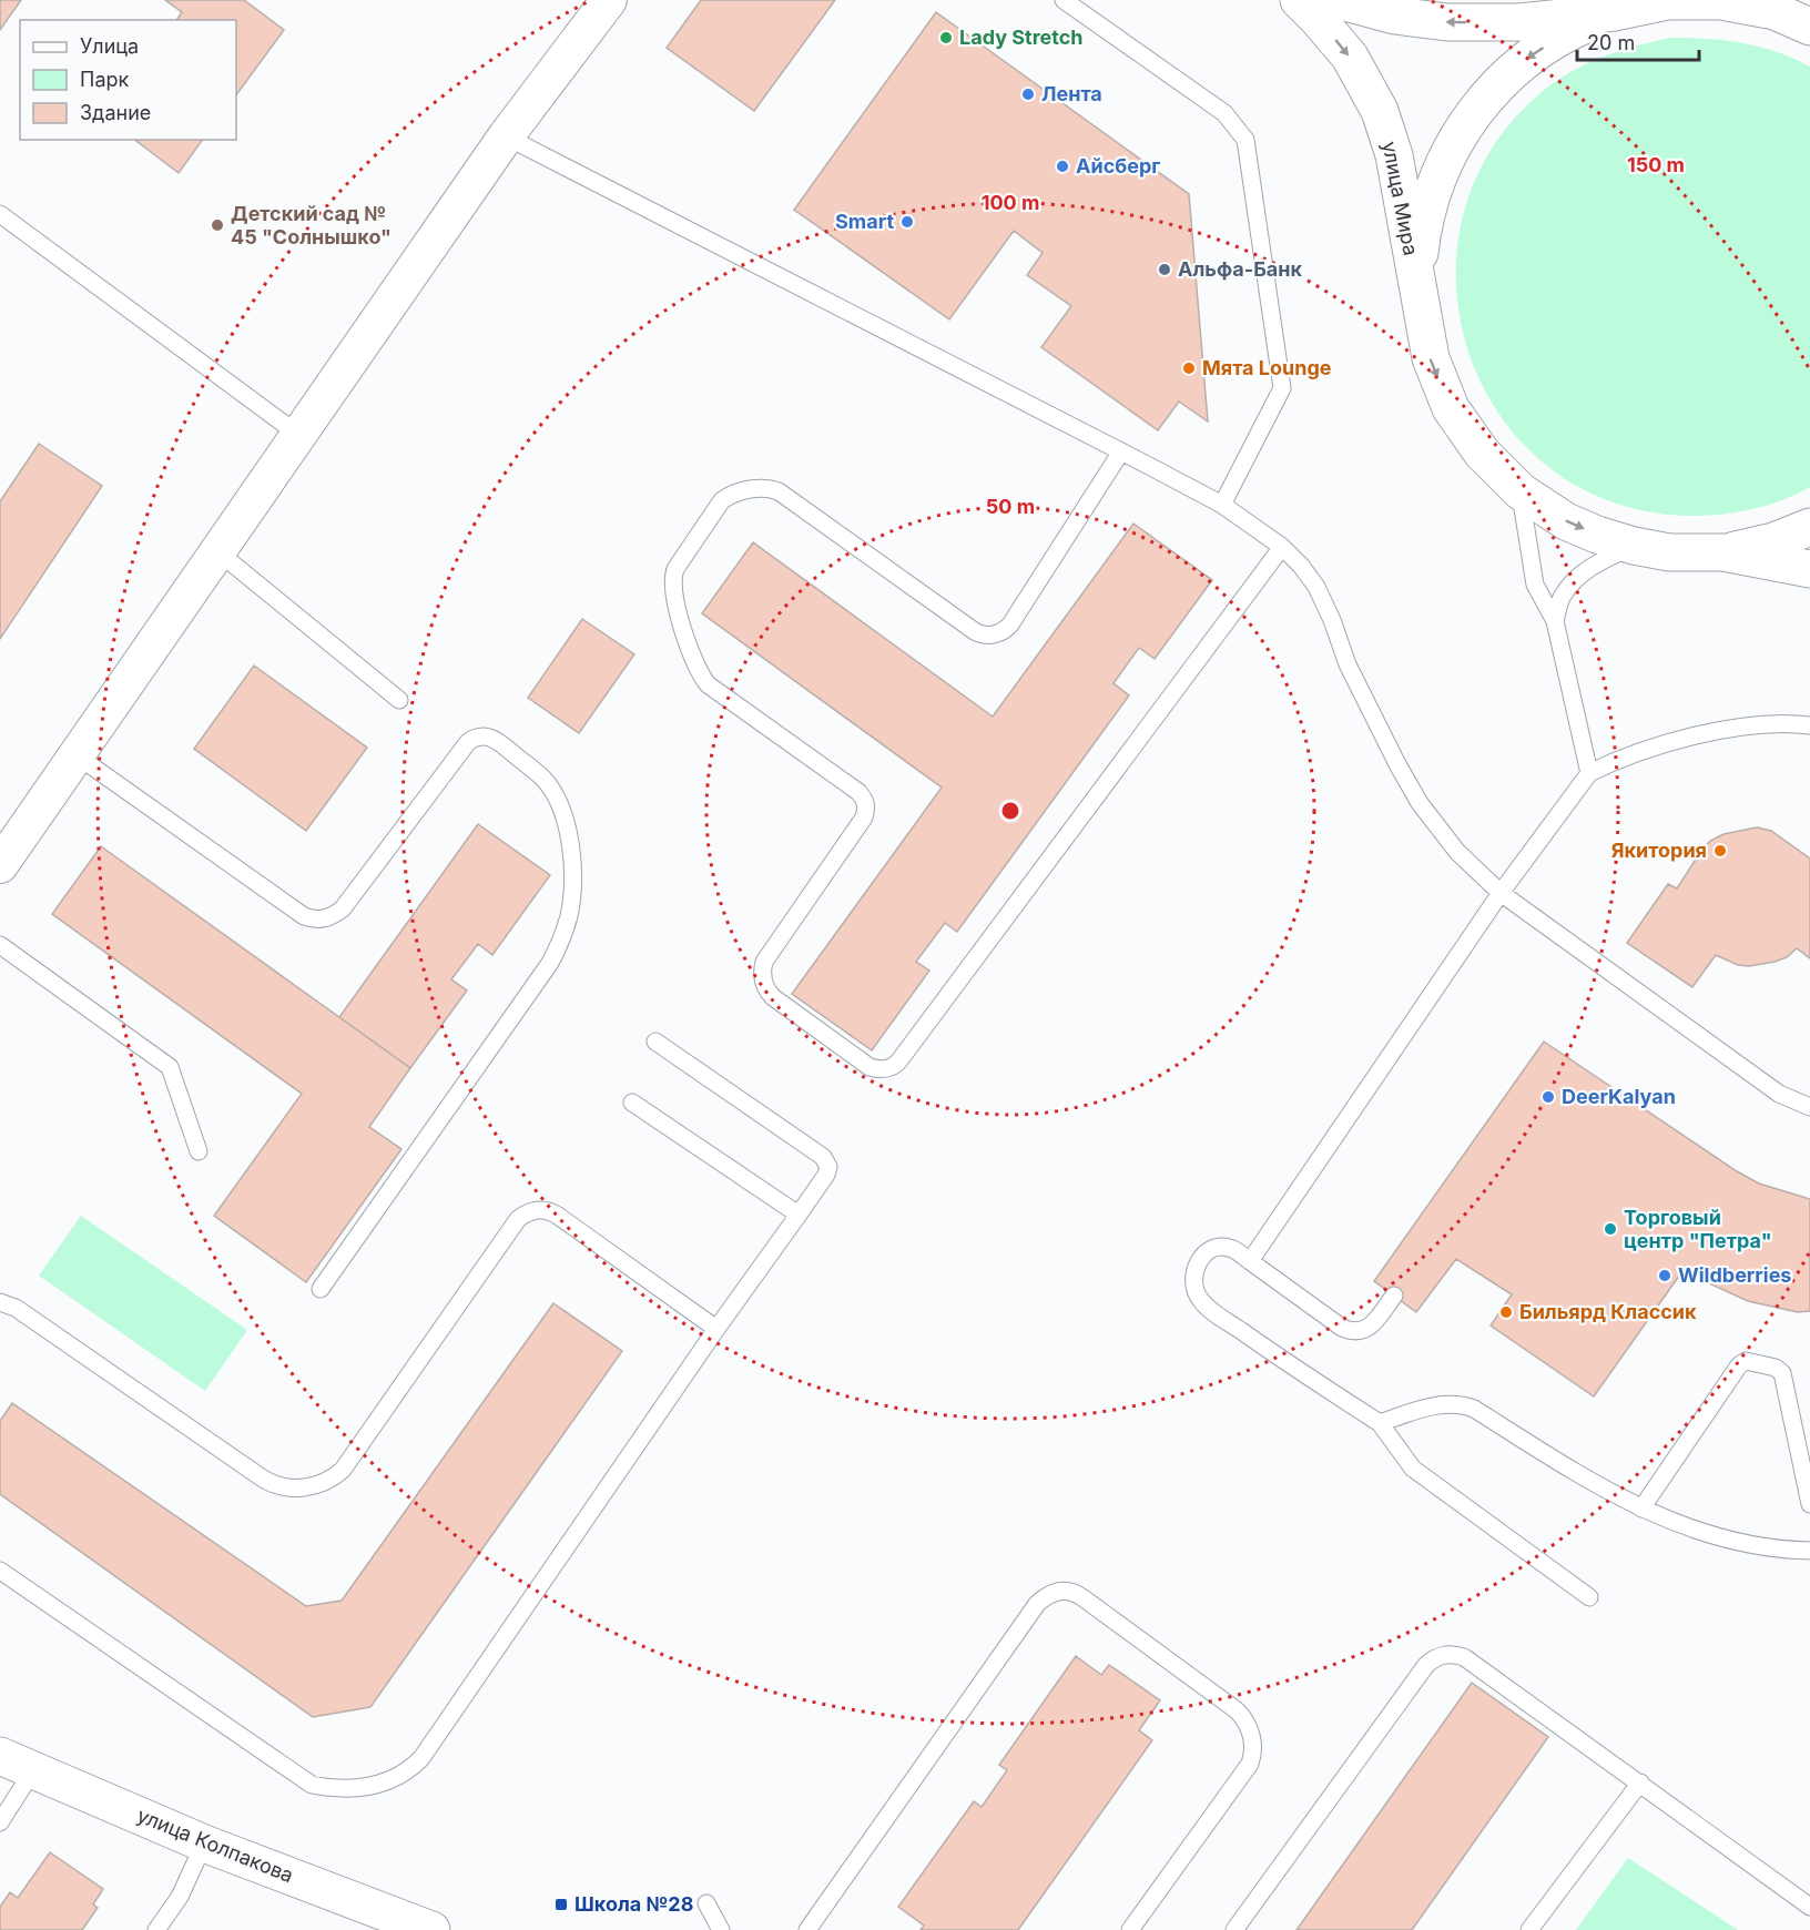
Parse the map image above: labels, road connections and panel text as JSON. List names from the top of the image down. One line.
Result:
{"streets":{"main road":["улица Мира","улица Колпакова"]},"places":{"other":["Lady Stretch","Лента","Айсберг","Smart","Детский сад № 45 \"Солнышко\"","Альфа-Банк","Мята Lounge","Якитория","DeerKalyan","Торговый центр \"Петра\"","Wildberries","Бильярд Классик"],"transit":["Школа №28"]},"legend":["Улица","Парк","Здание"],"scale_bar":"20 m","rings":["150 m","100 m","50 m"]}
